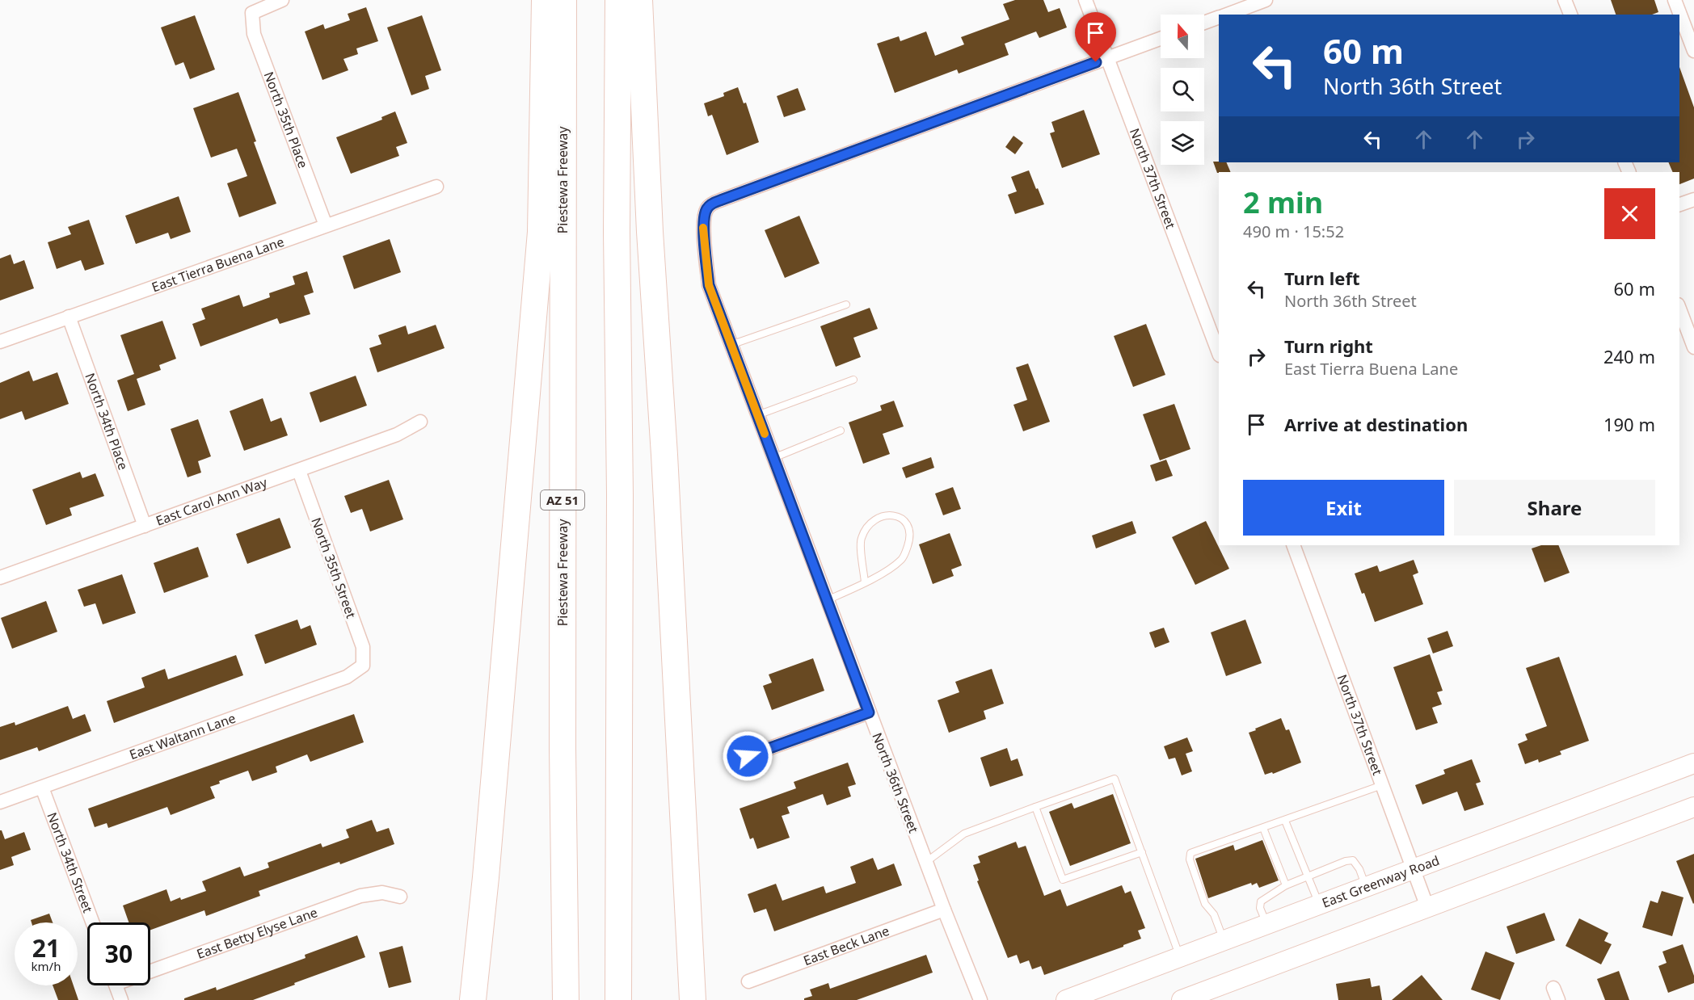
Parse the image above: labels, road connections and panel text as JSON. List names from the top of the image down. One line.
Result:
{"streets":{"highway":["Piestewa Freeway","AZ 51"],"main road":["East Greenway Road"],"street":["North 35th Place","North 37th Street","East Tierra Buena Lane","North 34th Place","East Carol Ann Way","North 35th Street","East Waltann Lane","North 36th Street","North 34th Street","East Betty Elyse Lane","East Beck Lane"]},"crossings":[["North 35th Place","East Tierra Buena Lane"],["North 37th Street","North 36th Street"],["North 37th Street","East Greenway Road"],["East Tierra Buena Lane","North 34th Place"],["North 34th Place","East Carol Ann Way"],["East Carol Ann Way","North 35th Street"],["North 35th Street","East Waltann Lane"],["East Waltann Lane","North 34th Street"],["North 36th Street","East Beck Lane"]],"north":"top","page":{"turn":["60 m","North 36th Street"],"heading":["2 min","490 m · 15:52"],"list":[{"name":"Turn left","note":"North 36th Street","value":"60 m"},{"name":"Turn right","note":"East Tierra Buena Lane","value":"240 m"},{"name":"Arrive at destination","value":"190 m"}],"buttons":["Exit","Share"],"speed":"21 km/h","limit":"30"}}
